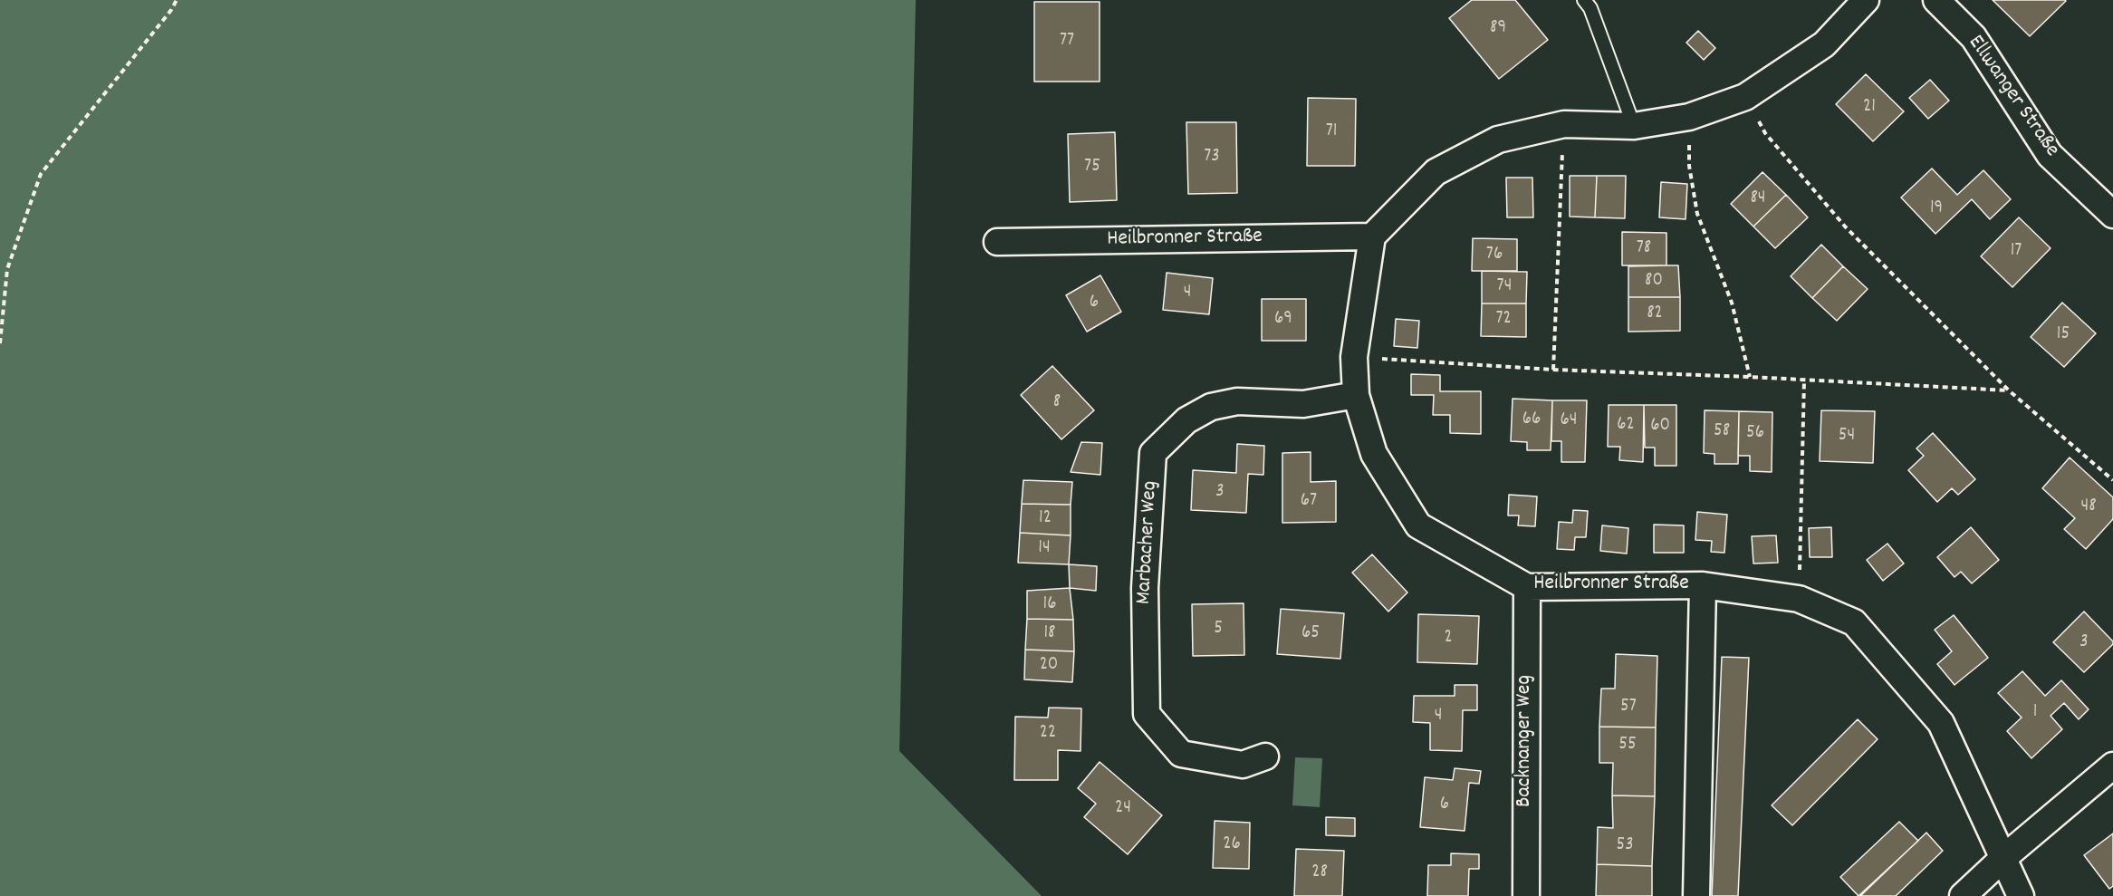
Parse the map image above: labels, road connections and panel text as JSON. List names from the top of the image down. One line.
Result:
{"streets":{"street":["Ellwanger Straße","Heilbronner Straße","Marbacher Weg","Backnanger Weg"]},"crossings":[["Heilbronner Straße","Marbacher Weg"],["Heilbronner Straße","Backnanger Weg"]],"house_numbers":["89","77","21","71","73","75","84","19","78","17","76","80","74","4","6","82","69","72","15","8","66","64","62","60","58","56","54","3","67","48","12","14","16","5","18","65","2","3","20","57","1","4","22","55","6","24","26","53","28"]}
